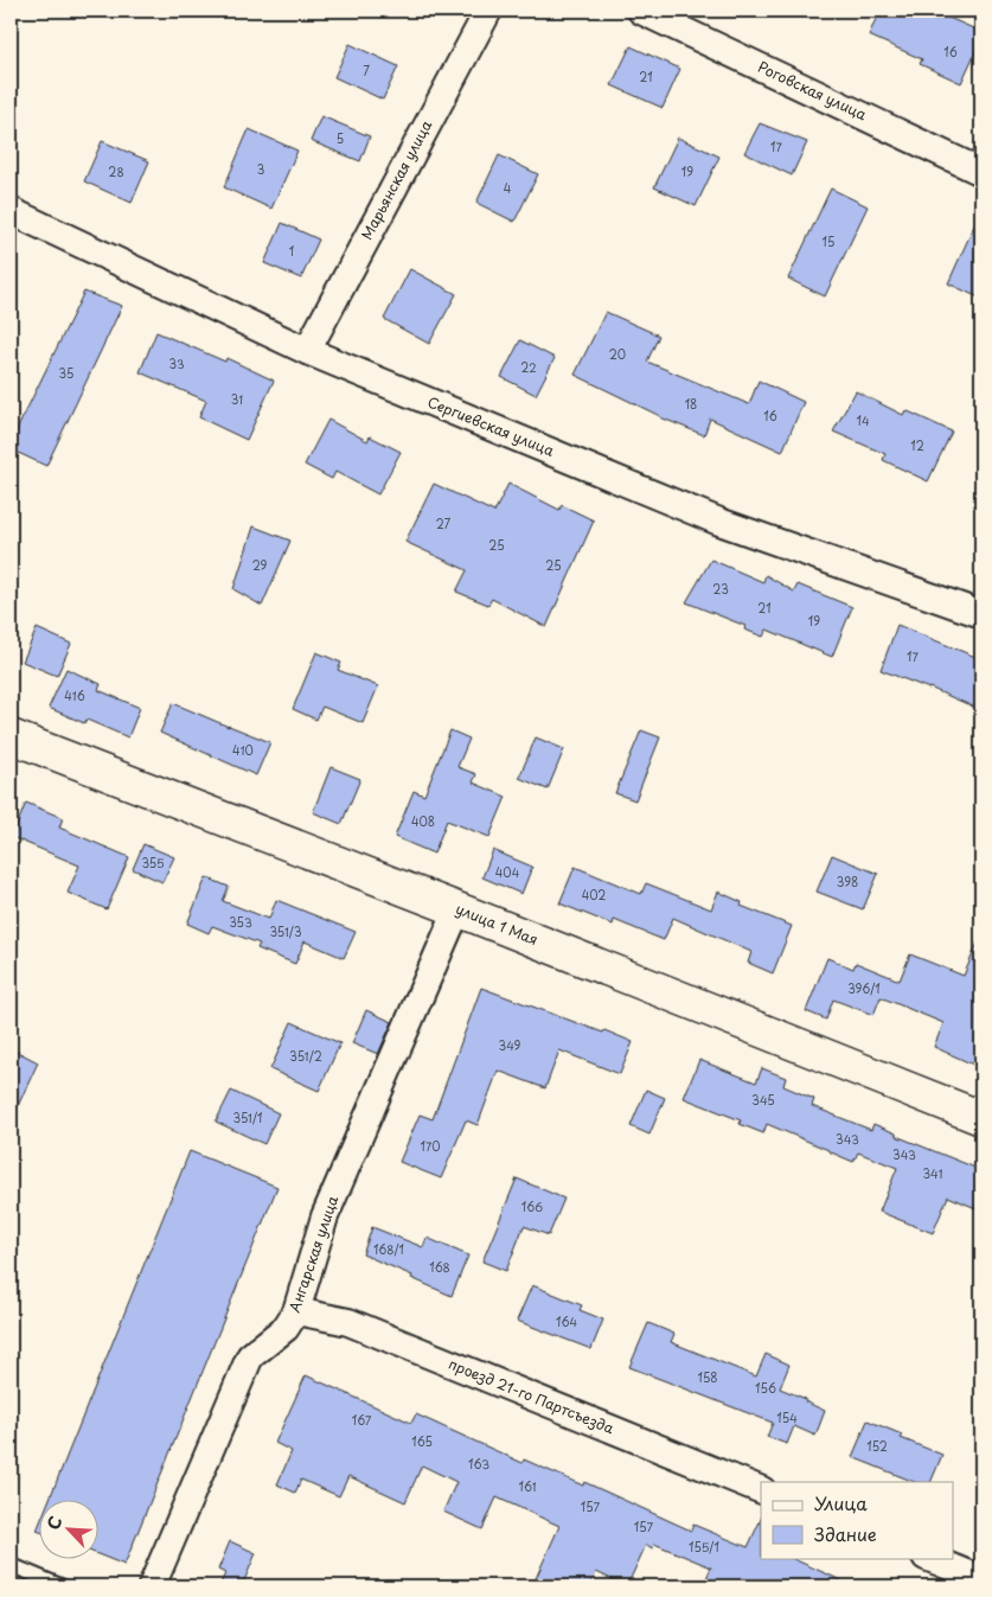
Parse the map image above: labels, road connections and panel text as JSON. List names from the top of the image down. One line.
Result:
{"streets":{"street":["Роговская улица","Марьянская улица","Сергиевская улица","улица 1 Мая","Ангарская улица","проезд 21-го Партсъезда"]},"crossings":[["Марьянская улица","Сергиевская улица"],["улица 1 Мая","Ангарская улица"],["Ангарская улица","проезд 21-го Партсъезда"]],"house_numbers":["16","7","21","5","17","3","28","19","4","15","1","20","33","22","35","31","18","16","14","12","27","25","29","25","23","21","19","17","416","410","408","355","404","398","402","353","351/3","396/1","349","351/2","345","351/1","343","170","343","341","166","168/1","168","164","158","156","154","167","165","152","163","161","157","157","155/1"],"legend":["Улица","Здание"],"north":"top left"}
